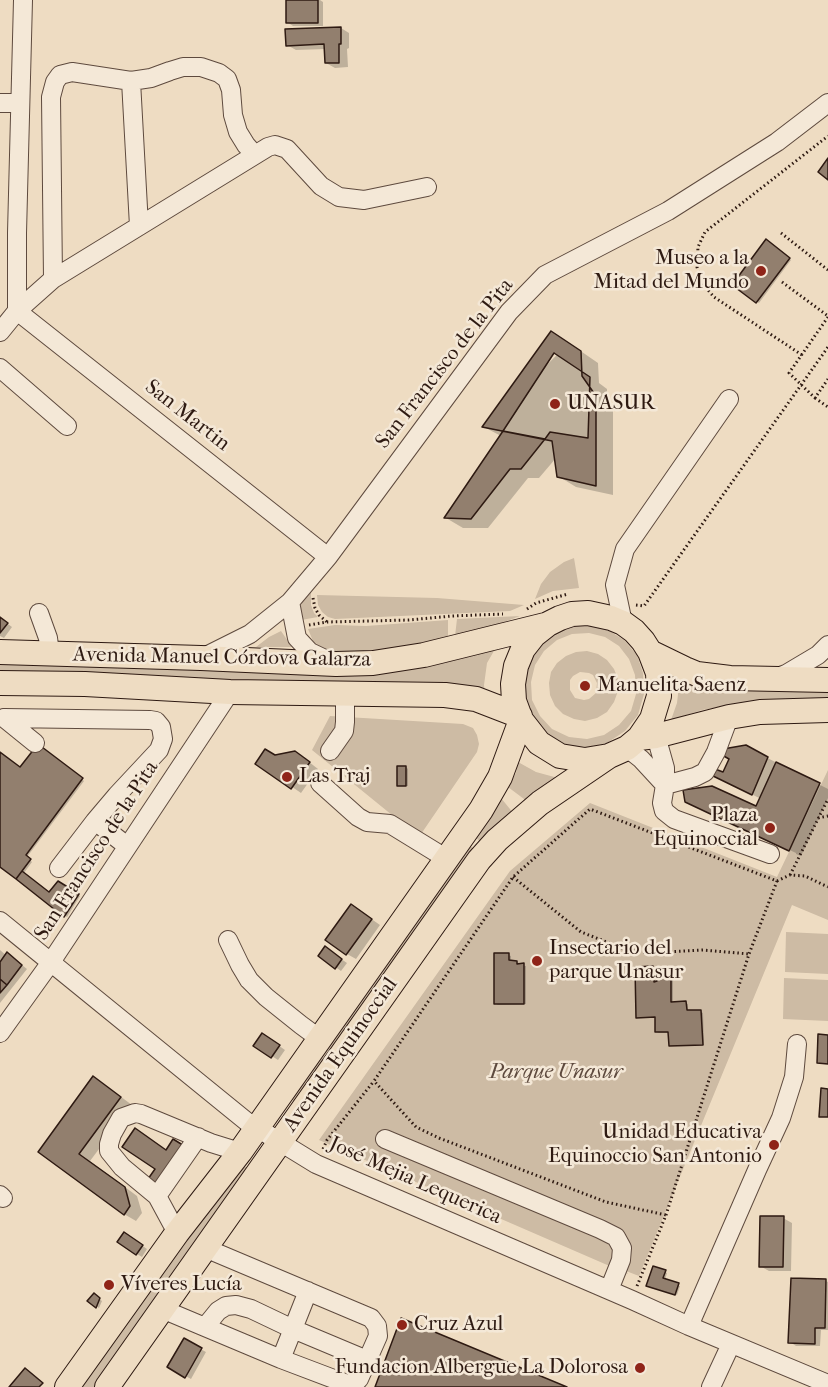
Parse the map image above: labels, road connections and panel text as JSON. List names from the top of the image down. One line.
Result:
{"streets":{"main road":["Avenida Manuel Córdova Galarza","Avenida Equinoccial"],"street":["San Francisco de la Pita","San Martin","José Mejia Lequerica"]},"crossings":[["San Francisco de la Pita","San Martin"],["San Francisco de la Pita","Avenida Manuel Córdova Galarza"],["San Francisco de la Pita","José Mejia Lequerica"],["Avenida Manuel Córdova Galarza","Avenida Equinoccial"],["Avenida Equinoccial","José Mejia Lequerica"]],"parks":["Parque Unasur"],"places":["Museo a la Mitad del Mundo","UNASUR","Manuelita Saenz","Las Traj","Plaza Equinoccial","Insectario del parque Unasur","Unidad Educativa Equinoccio San Antonio","Víveres Lucía","Cruz Azul","Fundacion Albergue La Dolorosa"]}
